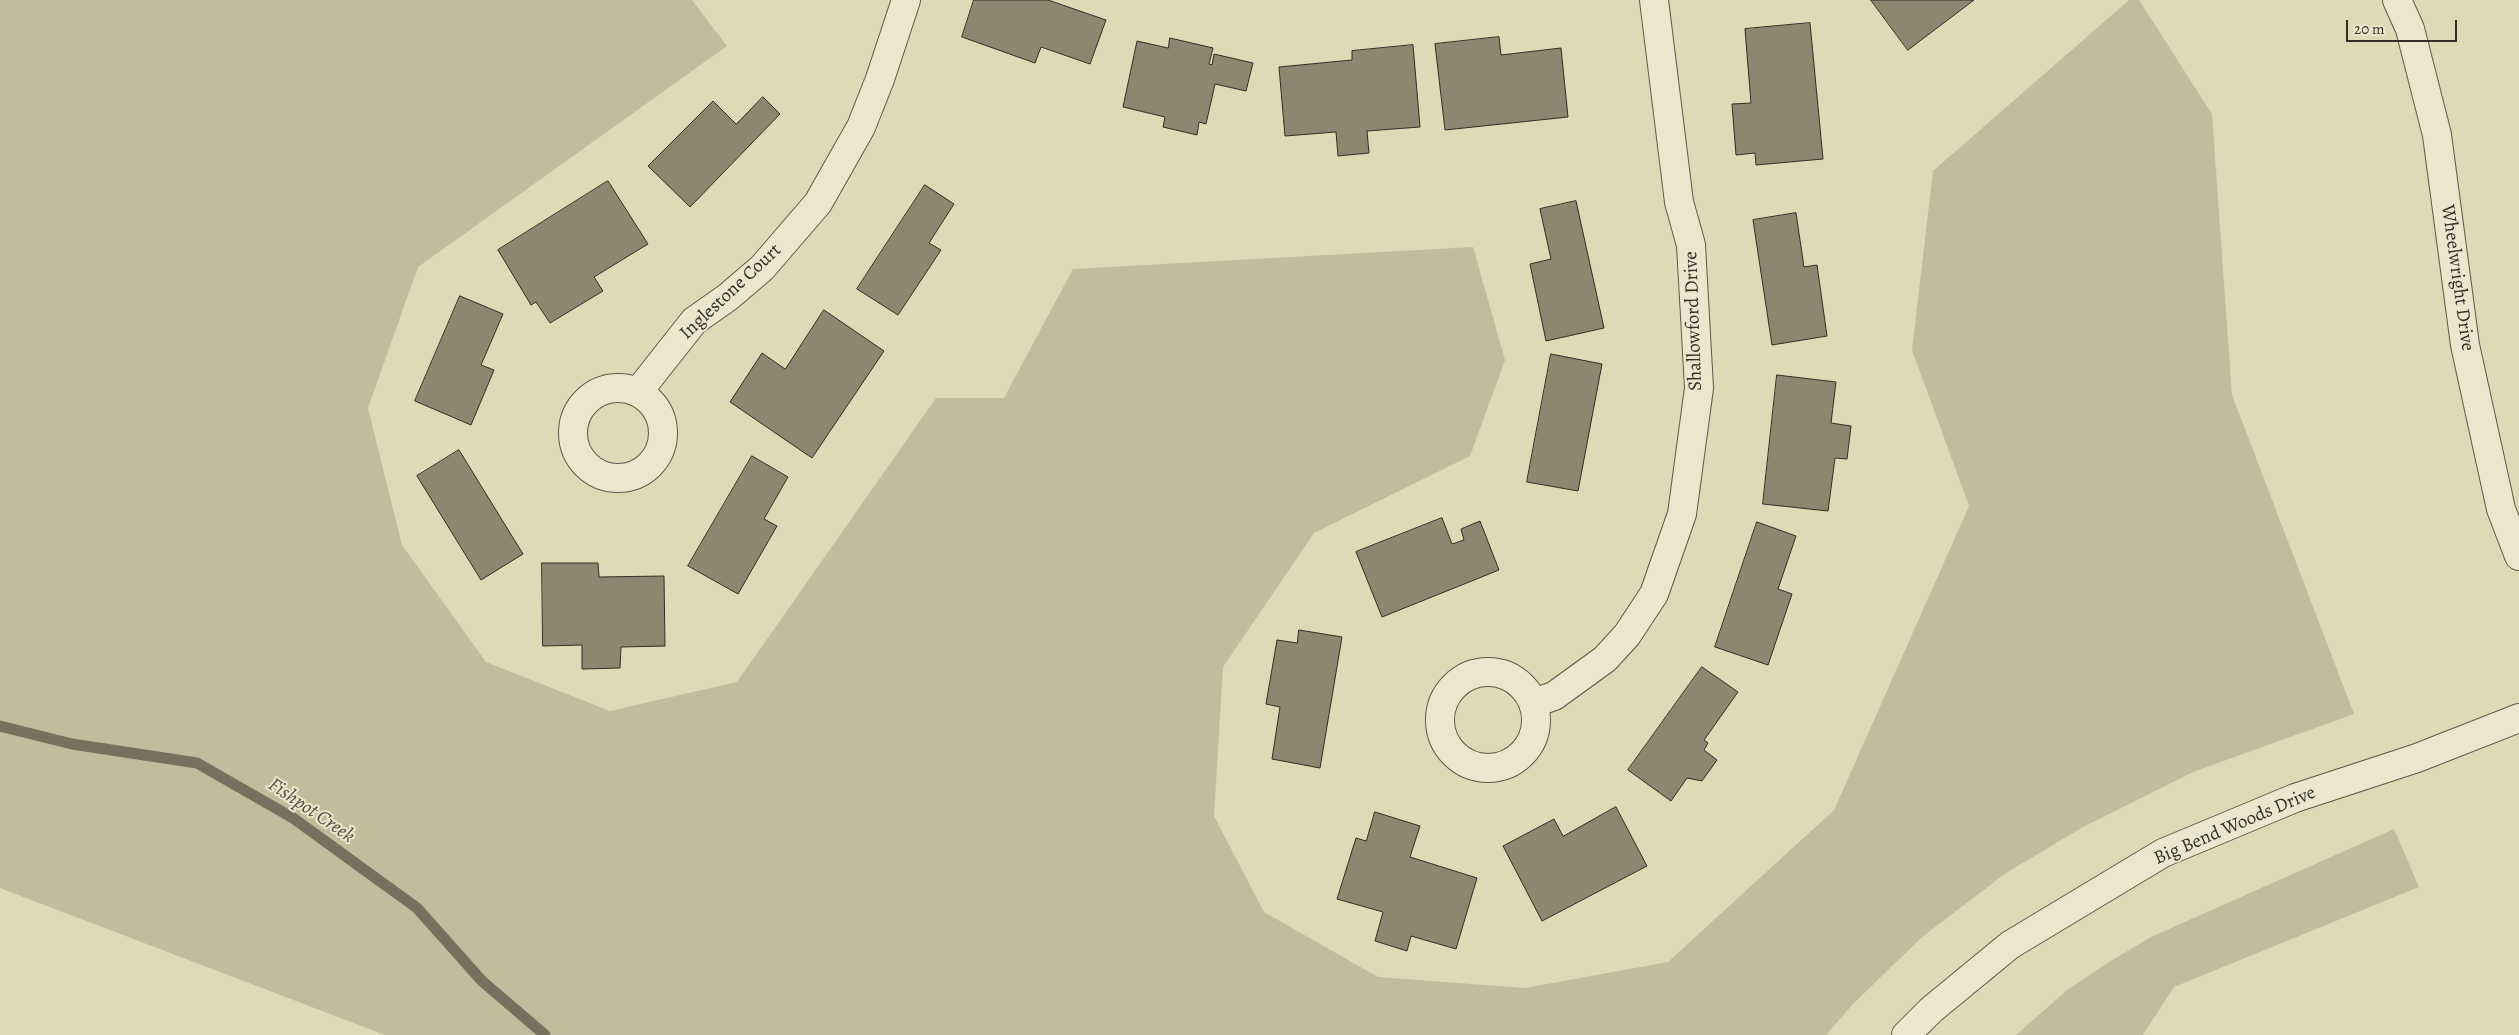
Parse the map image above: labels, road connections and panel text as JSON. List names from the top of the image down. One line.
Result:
{"streets":{"street":["Wheelwright Drive","Inglestone Court","Shallowford Drive","Big Bend Woods Drive"]},"water":["Fishpot Creek"],"scale_bar":"20 m"}
